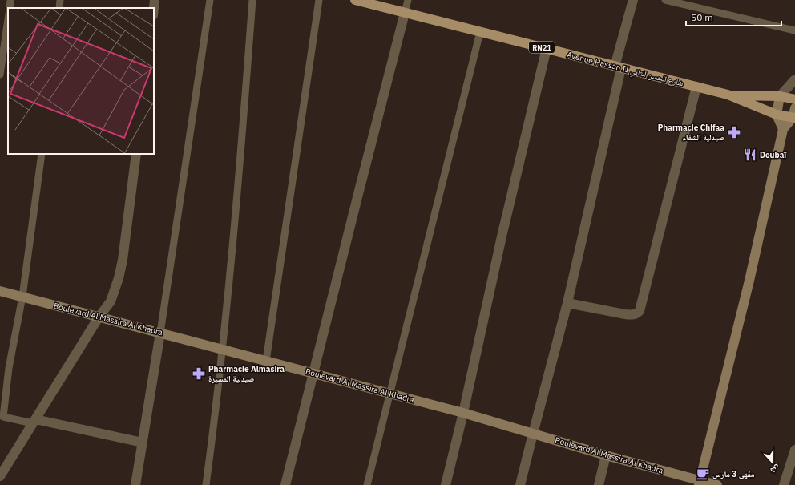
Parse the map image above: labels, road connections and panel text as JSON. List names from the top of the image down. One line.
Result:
{"streets":{"main road":["RN21","Avenue Hassan II شارع الحسن الثاني"],"street":["Boulevard Al Massira Al Khadra"]},"places":{"pharmacy":["Pharmacie Chifaa صيدلية الشفاء","Pharmacie Almasira صيدلية المسيرة"],"restaurant":["Doubaï"],"cafe":["مقهى 3 مارس"]},"scale_bar":"50 m","north":"bottom"}
